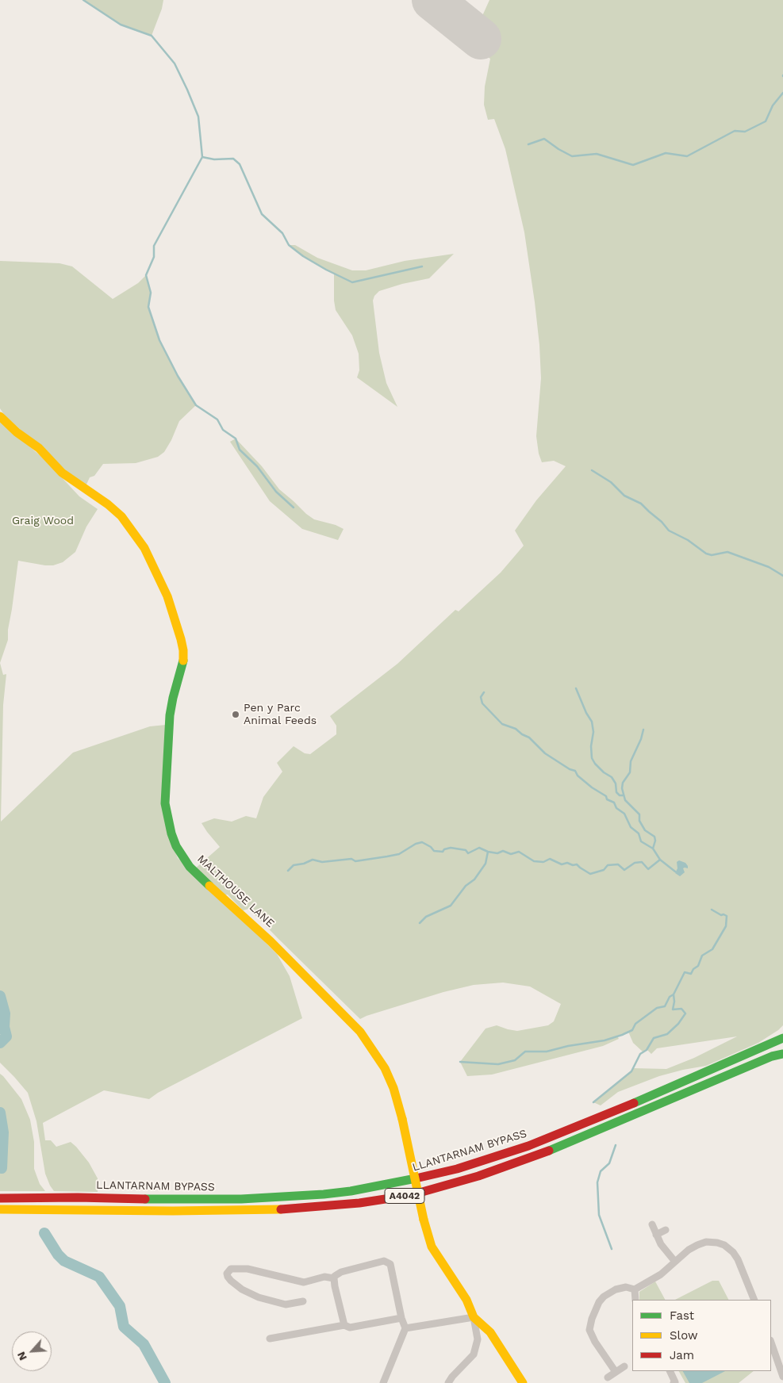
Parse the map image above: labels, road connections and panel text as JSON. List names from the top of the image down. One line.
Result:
{"streets":{"main road":["MALTHOUSE LANE","LLANTARNAM BYPASS","A4042"]},"crossings":[["LLANTARNAM BYPASS","A4042"]],"parks":["Graig Wood"],"places":["Pen y Parc Animal Feeds"],"legend":["Fast","Slow","Jam"],"north":"bottom left"}
